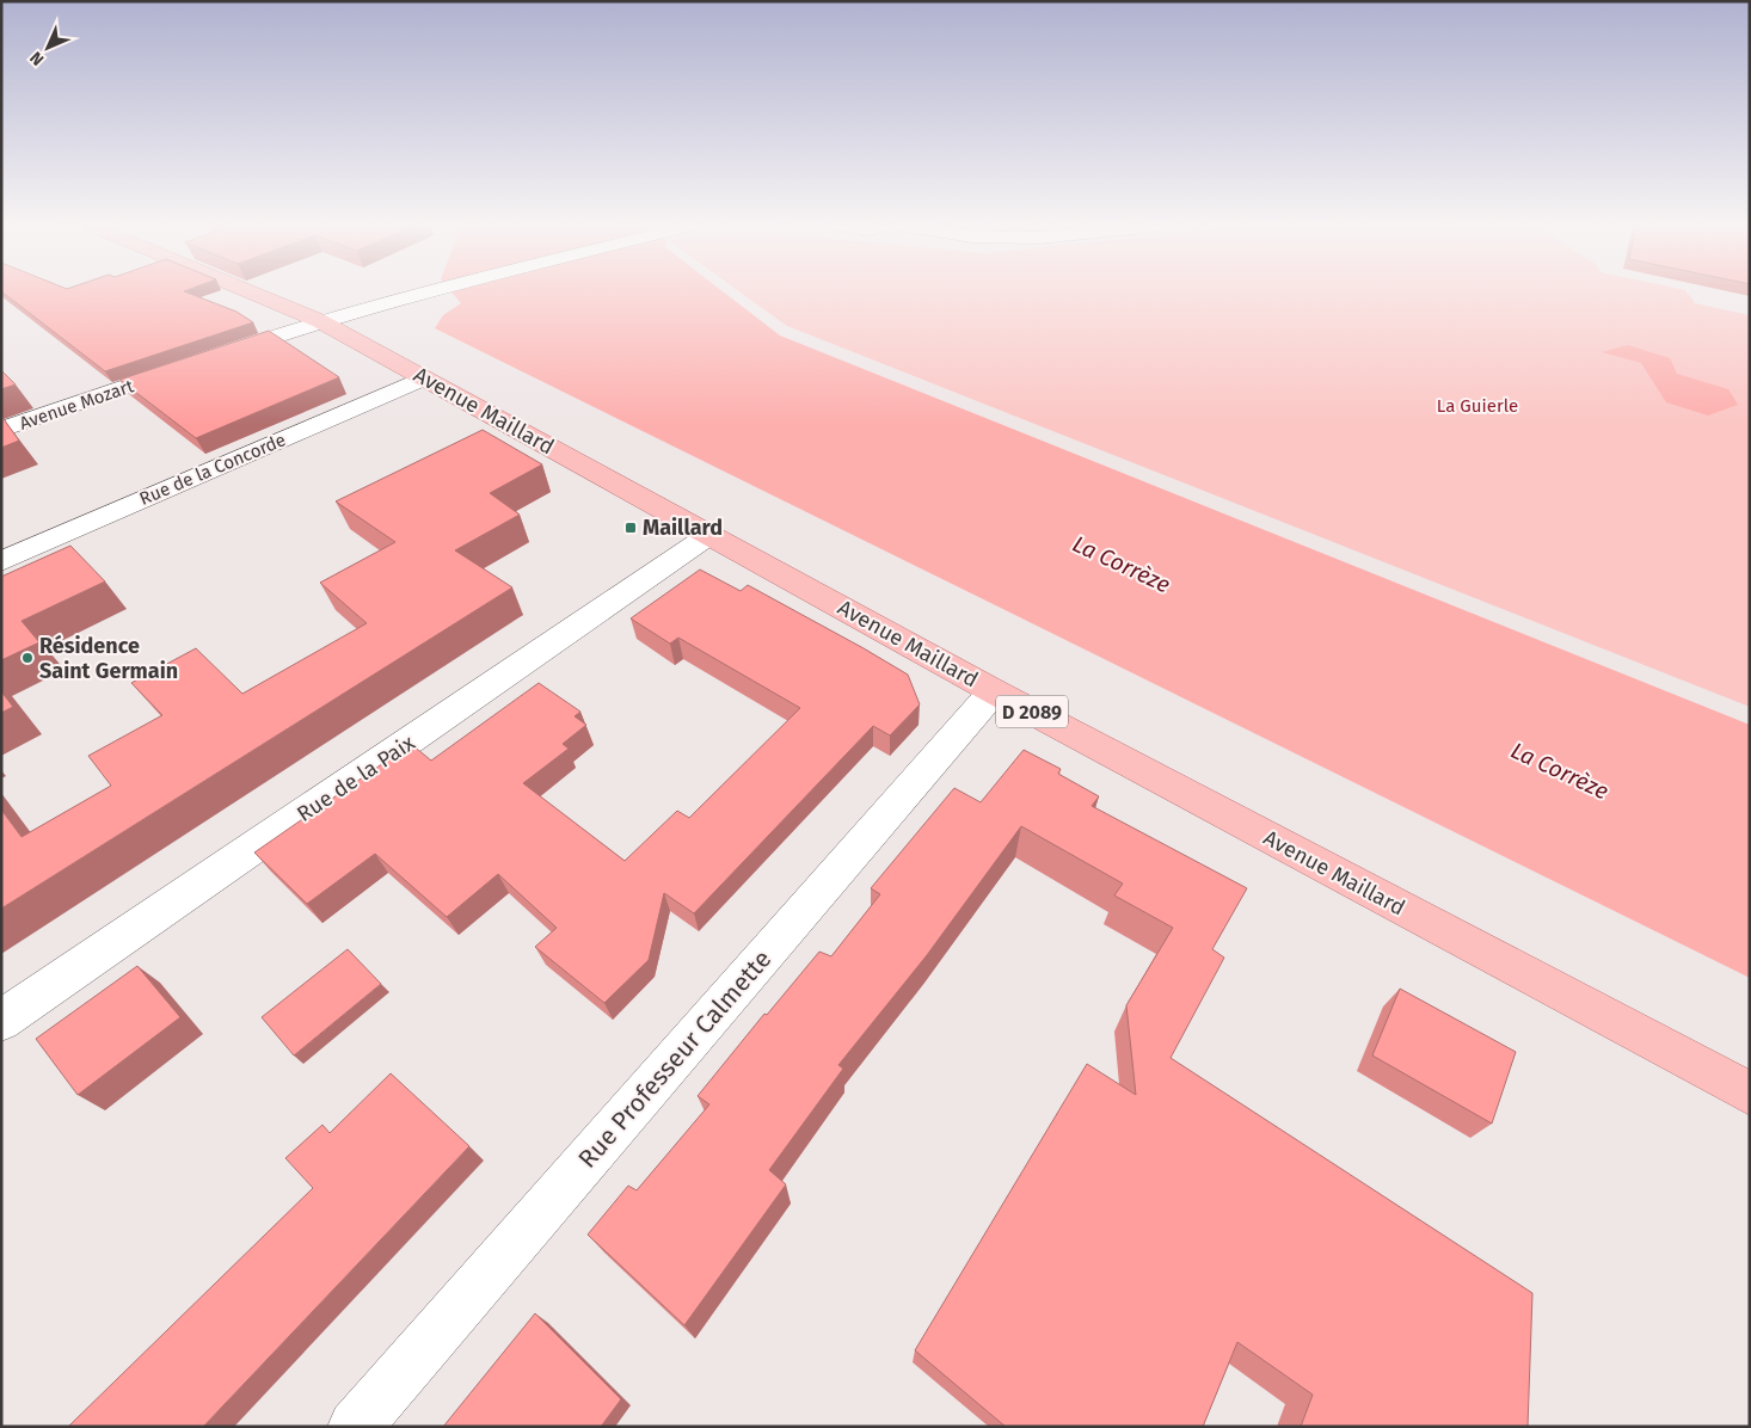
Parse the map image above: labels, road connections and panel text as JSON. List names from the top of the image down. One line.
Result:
{"streets":{"main road":["Avenue Maillard","D 2089"],"street":["Avenue Mozart","Rue de la Concorde","Rue de la Paix","Rue Professeur Calmette"]},"crossings":[["Avenue Maillard","Rue de la Concorde"],["Avenue Maillard","Rue de la Paix"],["Avenue Maillard","Rue Professeur Calmette"]],"water":["La Corrèze"],"parks":["La Guierle"],"places":{"transit":["Maillard"],"other":["Résidence Saint Germain"]},"north":"bottom left"}
